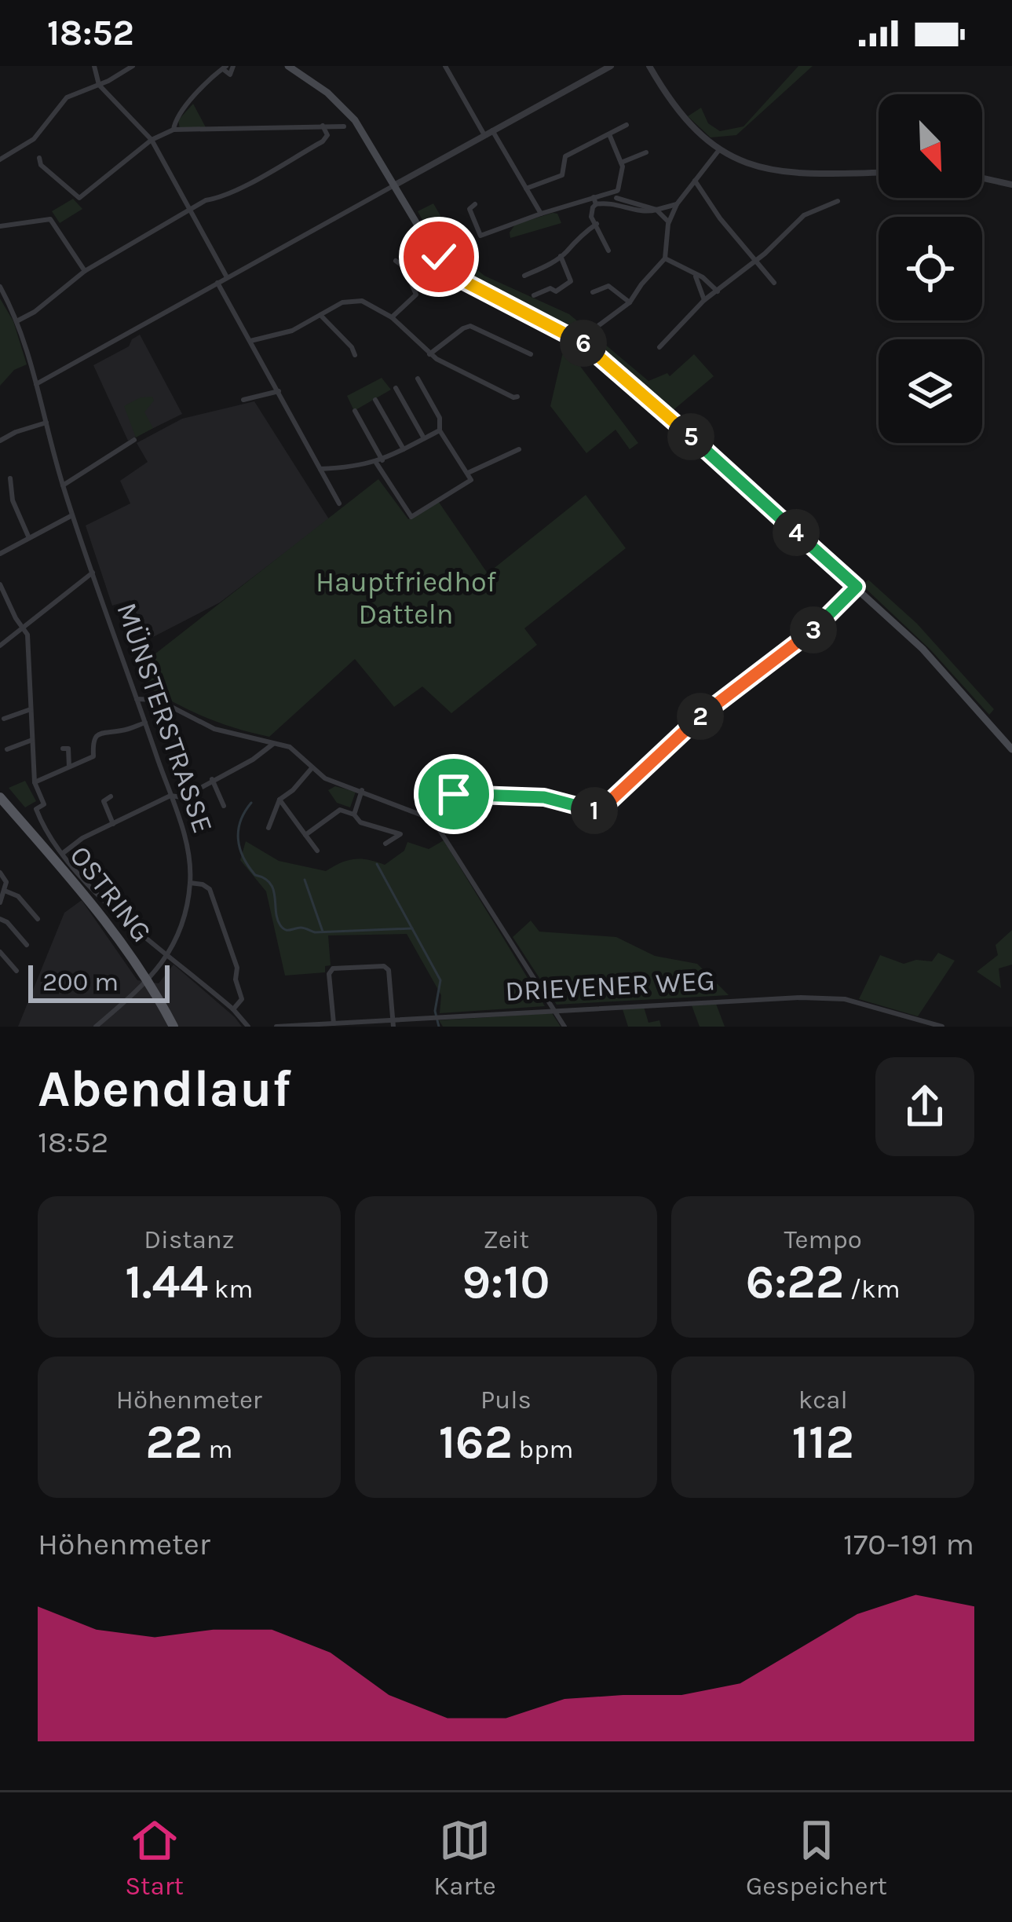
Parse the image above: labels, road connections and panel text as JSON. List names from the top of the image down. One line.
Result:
{"streets":{"main road":["OSTRING"],"street":["MÜNSTERSTRASSE","DRIEVENER WEG"]},"crossings":[["MÜNSTERSTRASSE","OSTRING"]],"parks":["Hauptfriedhof Datteln"],"scale_bar":"200 m","north":"bottom right","page":{"status":"18:52","pins":["6","5","4","3","2","1"],"scale":"200 m","heading":["Abendlauf","18:52"],"stats":[["Distanz","1.44 km"],["Zeit","9:10"],["Tempo","6:22 /km"],["Höhenmeter","22 m"],["Puls","162 bpm"],["kcal","112"]],"chart":["Höhenmeter","170–191 m"],"tabs":["Start","Karte","Gespeichert"]}}
